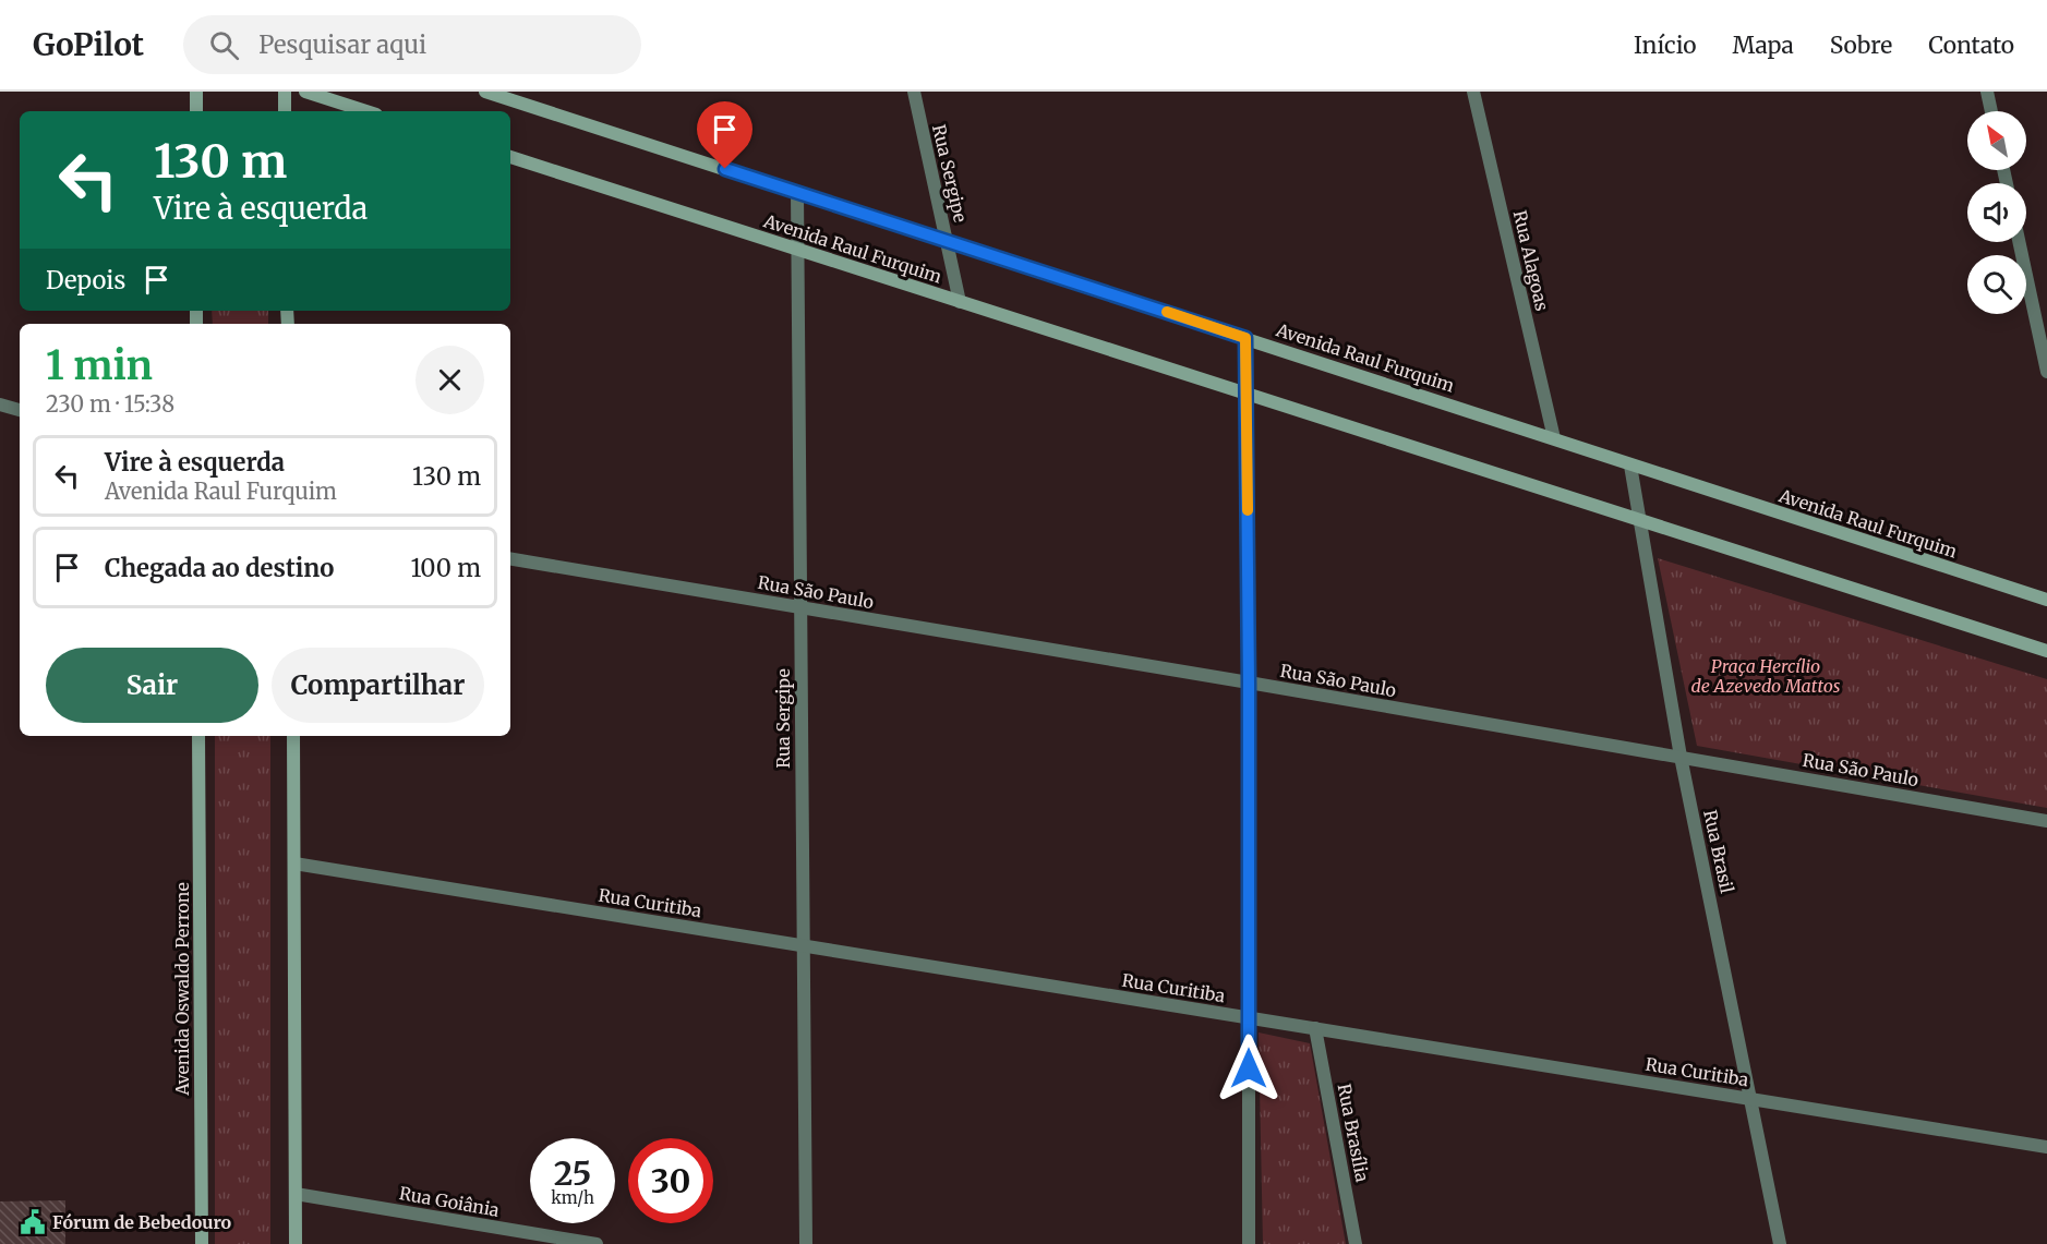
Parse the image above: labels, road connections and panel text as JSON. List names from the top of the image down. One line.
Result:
{"streets":{"main road":["Avenida Raul Furquim","Avenida Oswaldo Perrone"],"street":["Rua Sergipe","Rua Alagoas","Rua São Paulo","Rua Brasil","Rua Curitiba","Rua Brasília","Rua Goiânia"]},"crossings":[["Rua Sergipe","Avenida Raul Furquim"],["Rua Sergipe","Rua São Paulo"],["Rua Sergipe","Rua Curitiba"],["Avenida Raul Furquim","Rua Alagoas"],["Avenida Raul Furquim","Rua Brasil"],["Rua São Paulo","Rua Brasil"],["Rua Brasil","Rua Curitiba"],["Rua Curitiba","Rua Brasília"]],"parks":["Praça Hercílio de Azevedo Mattos"],"places":{"public building":["Fórum de Bebedouro"]},"north":"top left","page":{"header":"GoPilot","search":"Pesquisar aqui","nav":["Início","Mapa","Sobre","Contato"],"turn":["130 m","Vire à esquerda"],"then":"Depois","heading":["1 min","230 m · 15:38"],"list":[{"name":"Vire à esquerda","note":"Avenida Raul Furquim","value":"130 m"},{"name":"Chegada ao destino","value":"100 m"}],"buttons":["Sair","Compartilhar"],"speed":"25 km/h","limit":"30"}}
